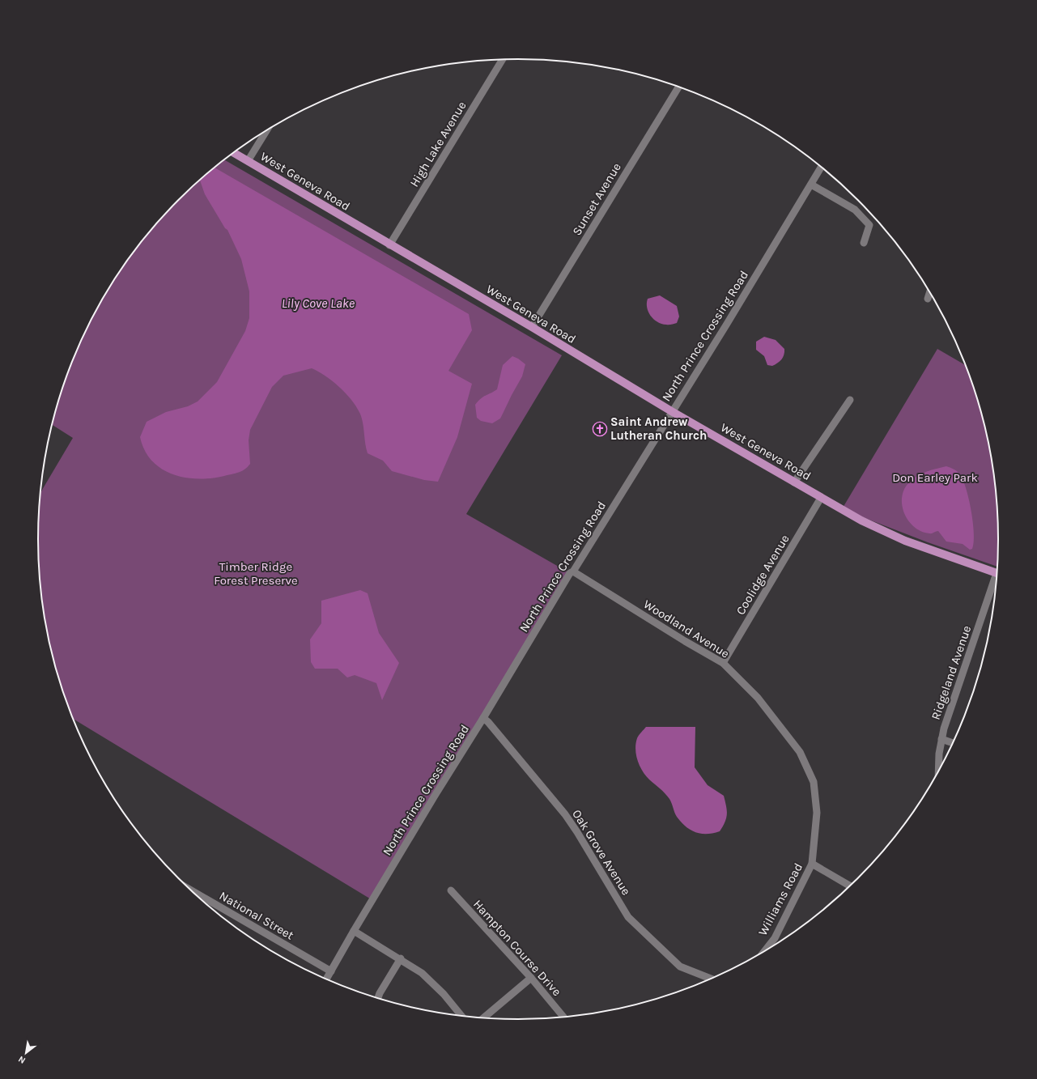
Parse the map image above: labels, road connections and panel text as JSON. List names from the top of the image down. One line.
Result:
{"streets":{"main road":["West Geneva Road"],"street":["High Lake Avenue","Sunset Avenue","North Prince Crossing Road","Coolidge Avenue","Woodland Avenue","Ridgeland Avenue","Oak Grove Avenue","Williams Road","National Street","Hampton Course Drive"]},"crossings":[["High Lake Avenue","West Geneva Road"],["West Geneva Road","Sunset Avenue"],["West Geneva Road","North Prince Crossing Road"],["West Geneva Road","Coolidge Avenue"],["North Prince Crossing Road","Woodland Avenue"],["North Prince Crossing Road","Oak Grove Avenue"],["North Prince Crossing Road","National Street"],["Coolidge Avenue","Woodland Avenue"],["Woodland Avenue","Williams Road"]],"water":["Lily Cove Lake"],"parks":["Don Earley Park","Timber Ridge Forest Preserve"],"places":{"church":["Saint Andrew Lutheran Church"]},"north":"bottom left"}
